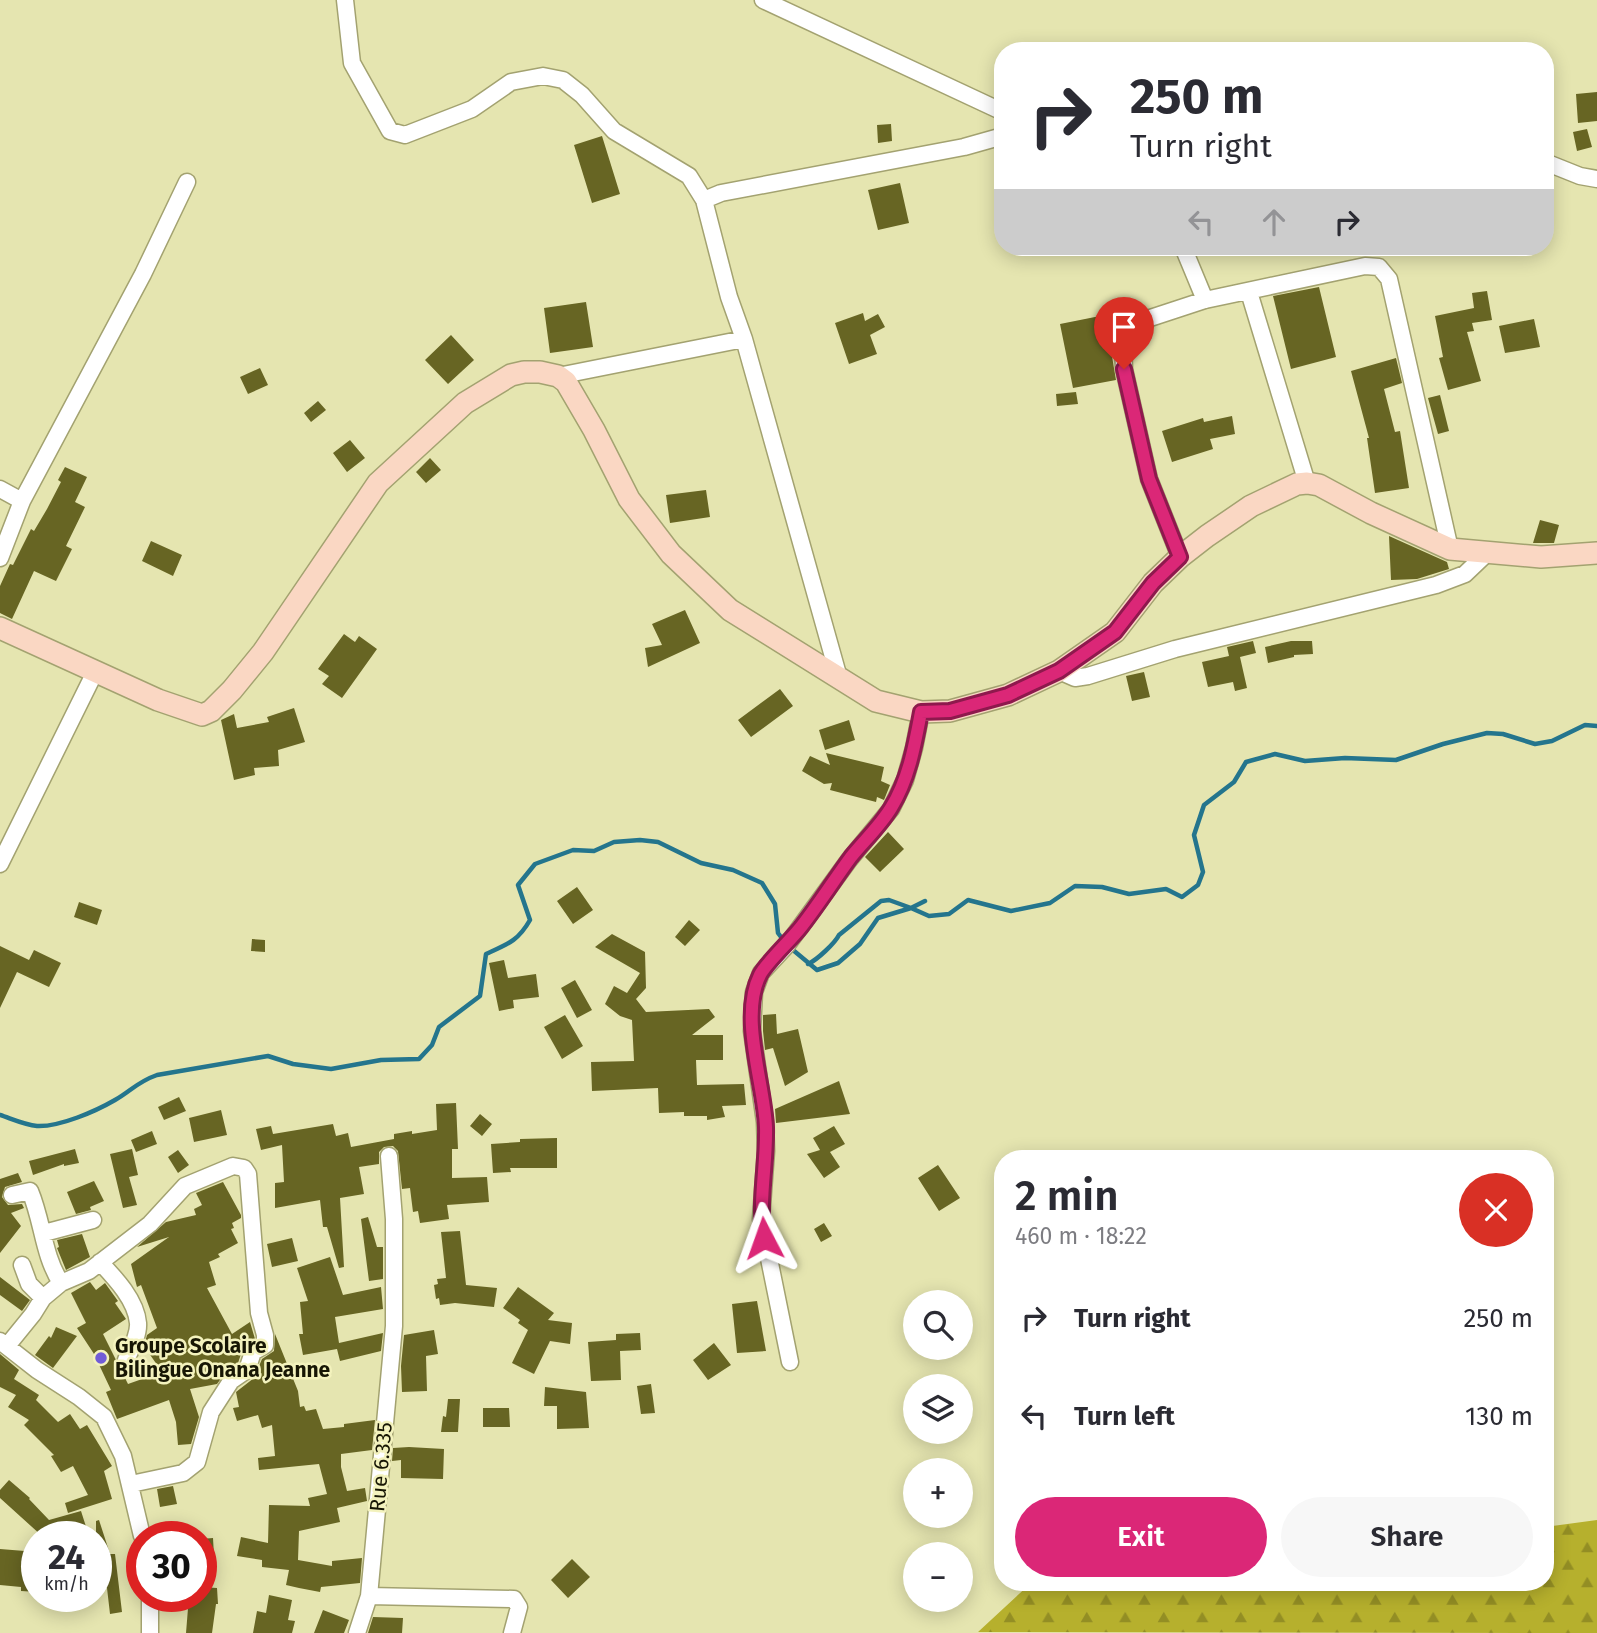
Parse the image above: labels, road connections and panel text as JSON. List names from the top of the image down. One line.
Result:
{"streets":{"street":["Rue 6.335"]},"places":["Groupe Scolaire Bilingue Onana Jeanne"],"page":{"turn":["250 m","Turn right"],"heading":["2 min","460 m · 18:22"],"list":[{"name":"Turn right","value":"250 m"},{"name":"Turn left","value":"130 m"}],"map_buttons":["+","−"],"buttons":["Exit","Share"],"speed":"24 km/h","limit":"30"}}
